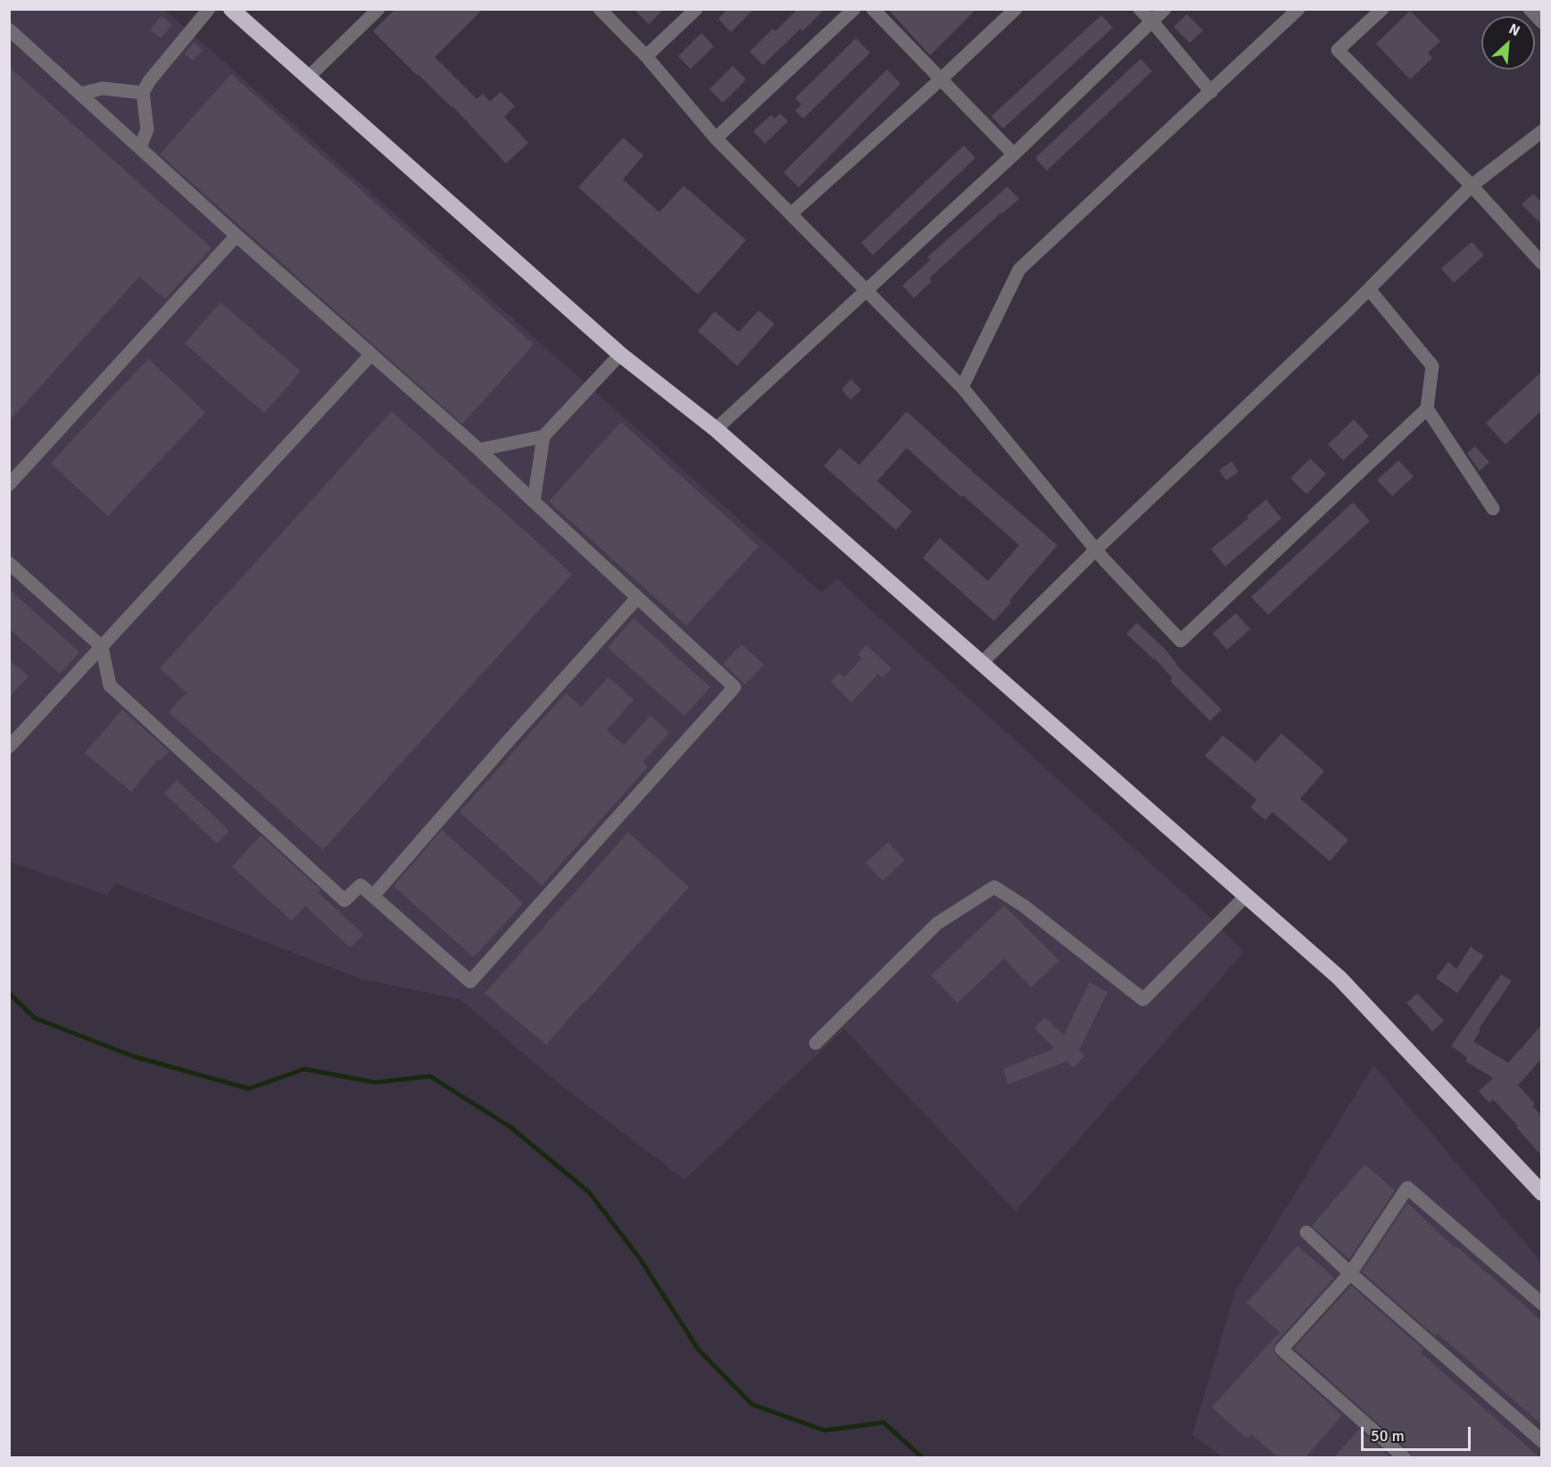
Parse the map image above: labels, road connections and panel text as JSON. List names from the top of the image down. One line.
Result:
{"scale_bar":"50 m","north":"top right"}
